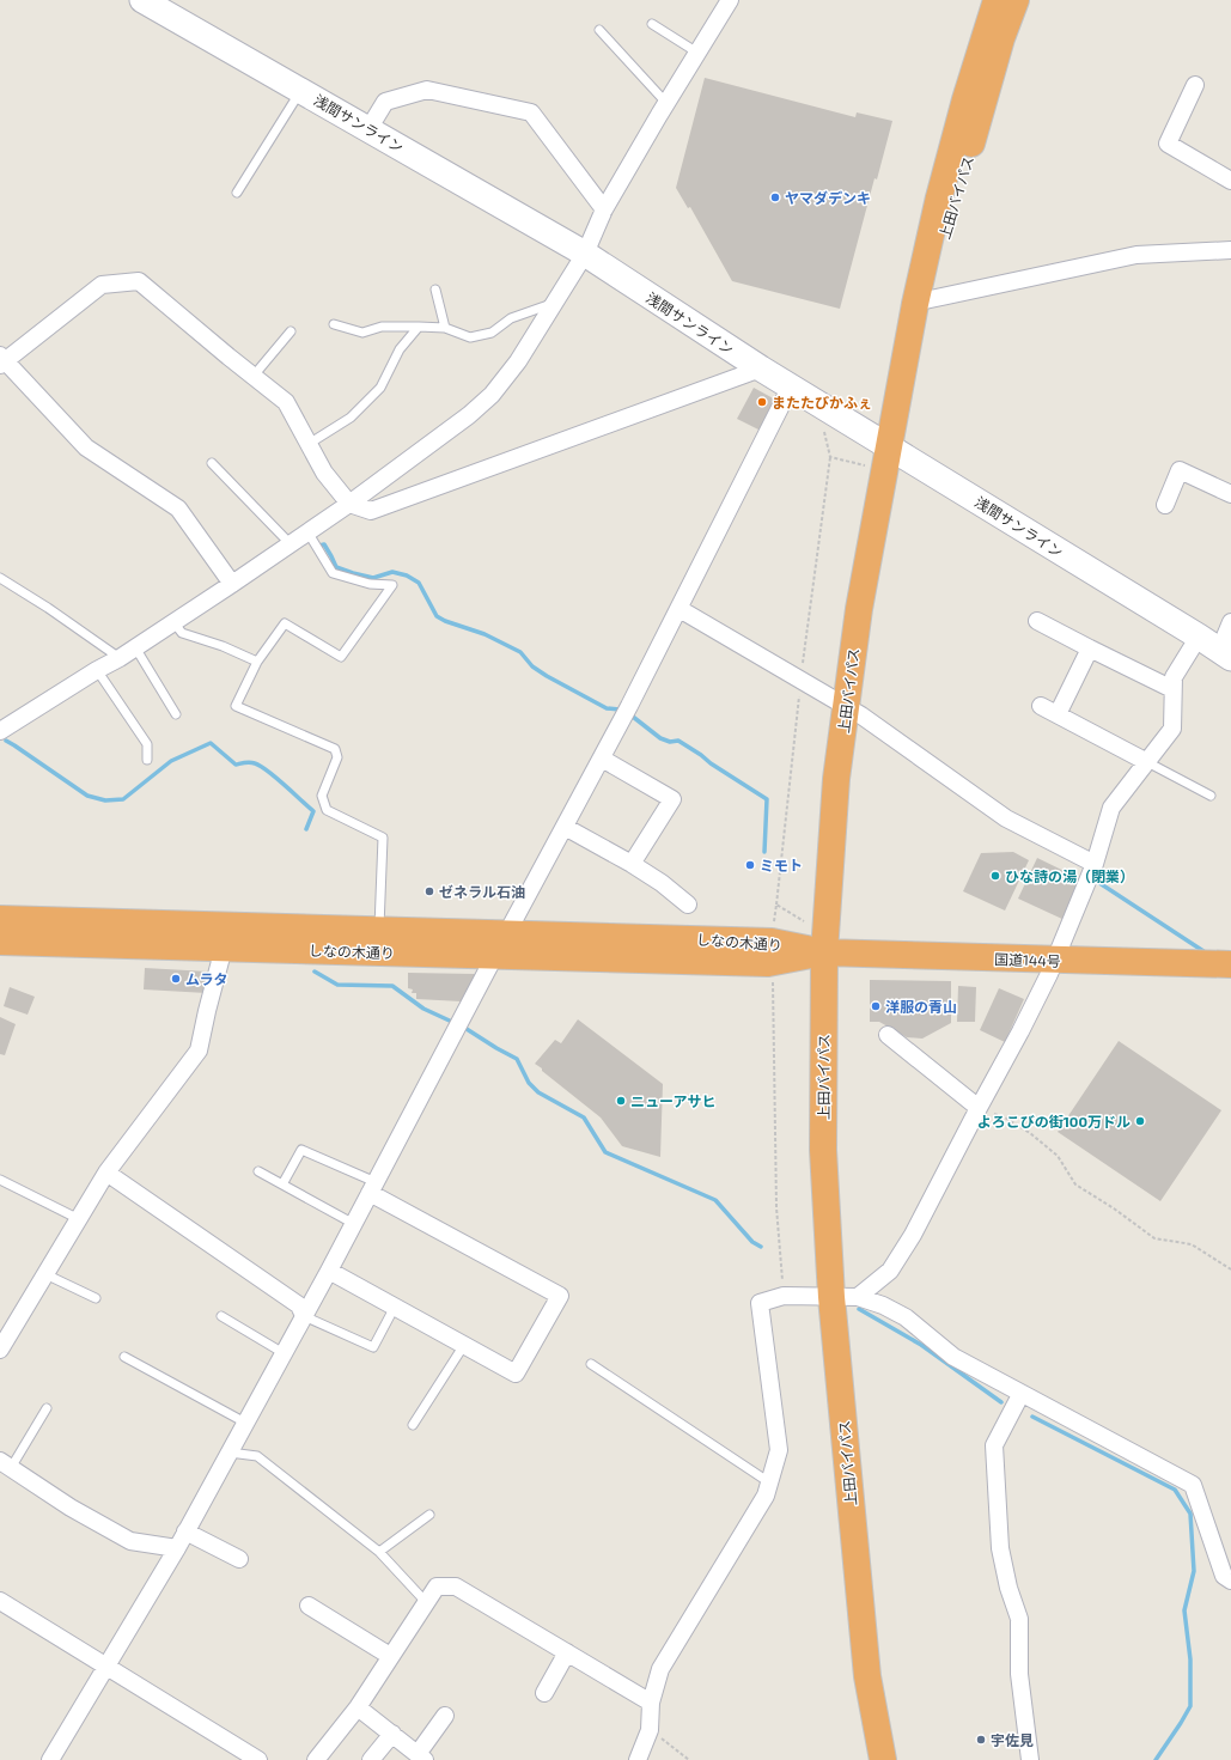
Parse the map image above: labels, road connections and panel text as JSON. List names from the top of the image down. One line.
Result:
{"streets":{"highway":["上田バイパス","しなの木通り","国道144号"],"street":["浅間サンライン"]},"crossings":[["浅間サンライン","上田バイパス"],["上田バイパス","しなの木通り"],["上田バイパス","国道144号"],["しなの木通り","国道144号"]],"places":["ヤマダデンキ","またたびかふぇ","ミモト","ひな詩の湯（閉業）","ゼネラル石油","ムラタ","洋服の青山","ニューアサヒ","よろこびの街100万ドル","宇佐見"]}
